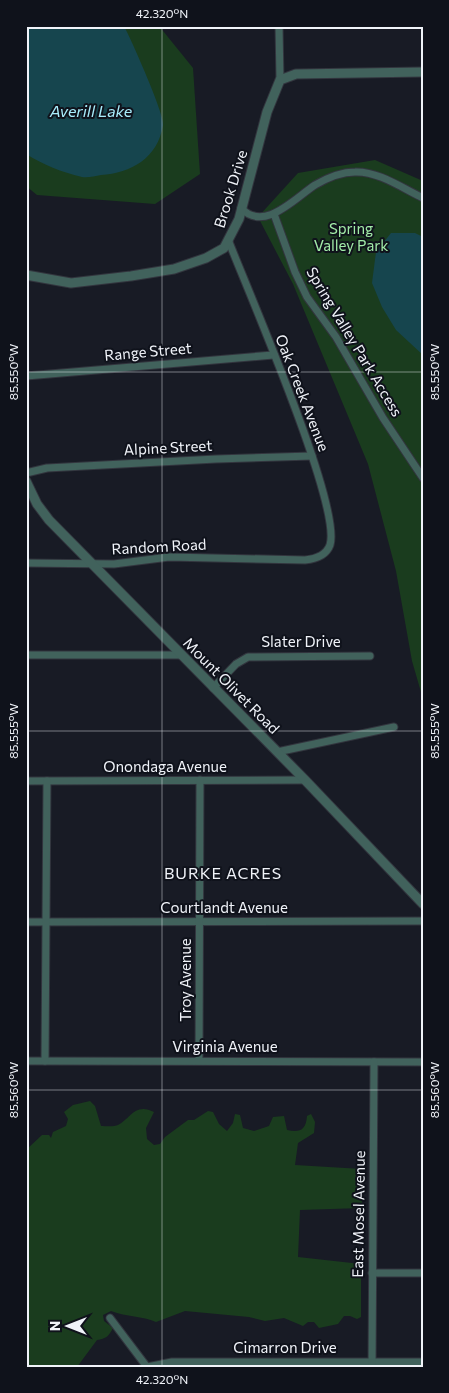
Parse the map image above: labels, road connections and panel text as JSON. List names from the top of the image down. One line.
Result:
{"streets":{"street":["Brook Drive","Spring Valley Park Access","Range Street","Oak Creek Avenue","Alpine Street","Random Road","Slater Drive","Mount Olivet Road","Onondaga Avenue","Courtlandt Avenue","Troy Avenue","Virginia Avenue","East Mosel Avenue","Cimarron Drive"]},"crossings":[["Brook Drive","Oak Creek Avenue"],["Range Street","Oak Creek Avenue"],["Oak Creek Avenue","Alpine Street"],["Oak Creek Avenue","Random Road"],["Random Road","Mount Olivet Road"],["Slater Drive","Mount Olivet Road"],["Mount Olivet Road","Onondaga Avenue"],["Onondaga Avenue","Troy Avenue"],["Courtlandt Avenue","Troy Avenue"],["Troy Avenue","Virginia Avenue"],["Virginia Avenue","East Mosel Avenue"],["East Mosel Avenue","Cimarron Drive"]],"districts":["BURKE ACRES"],"water":["Averill Lake"],"parks":["Spring Valley Park"],"north":"left","coordinates":["42.320°N","85.550°W","85.555°W","85.560°W"]}
